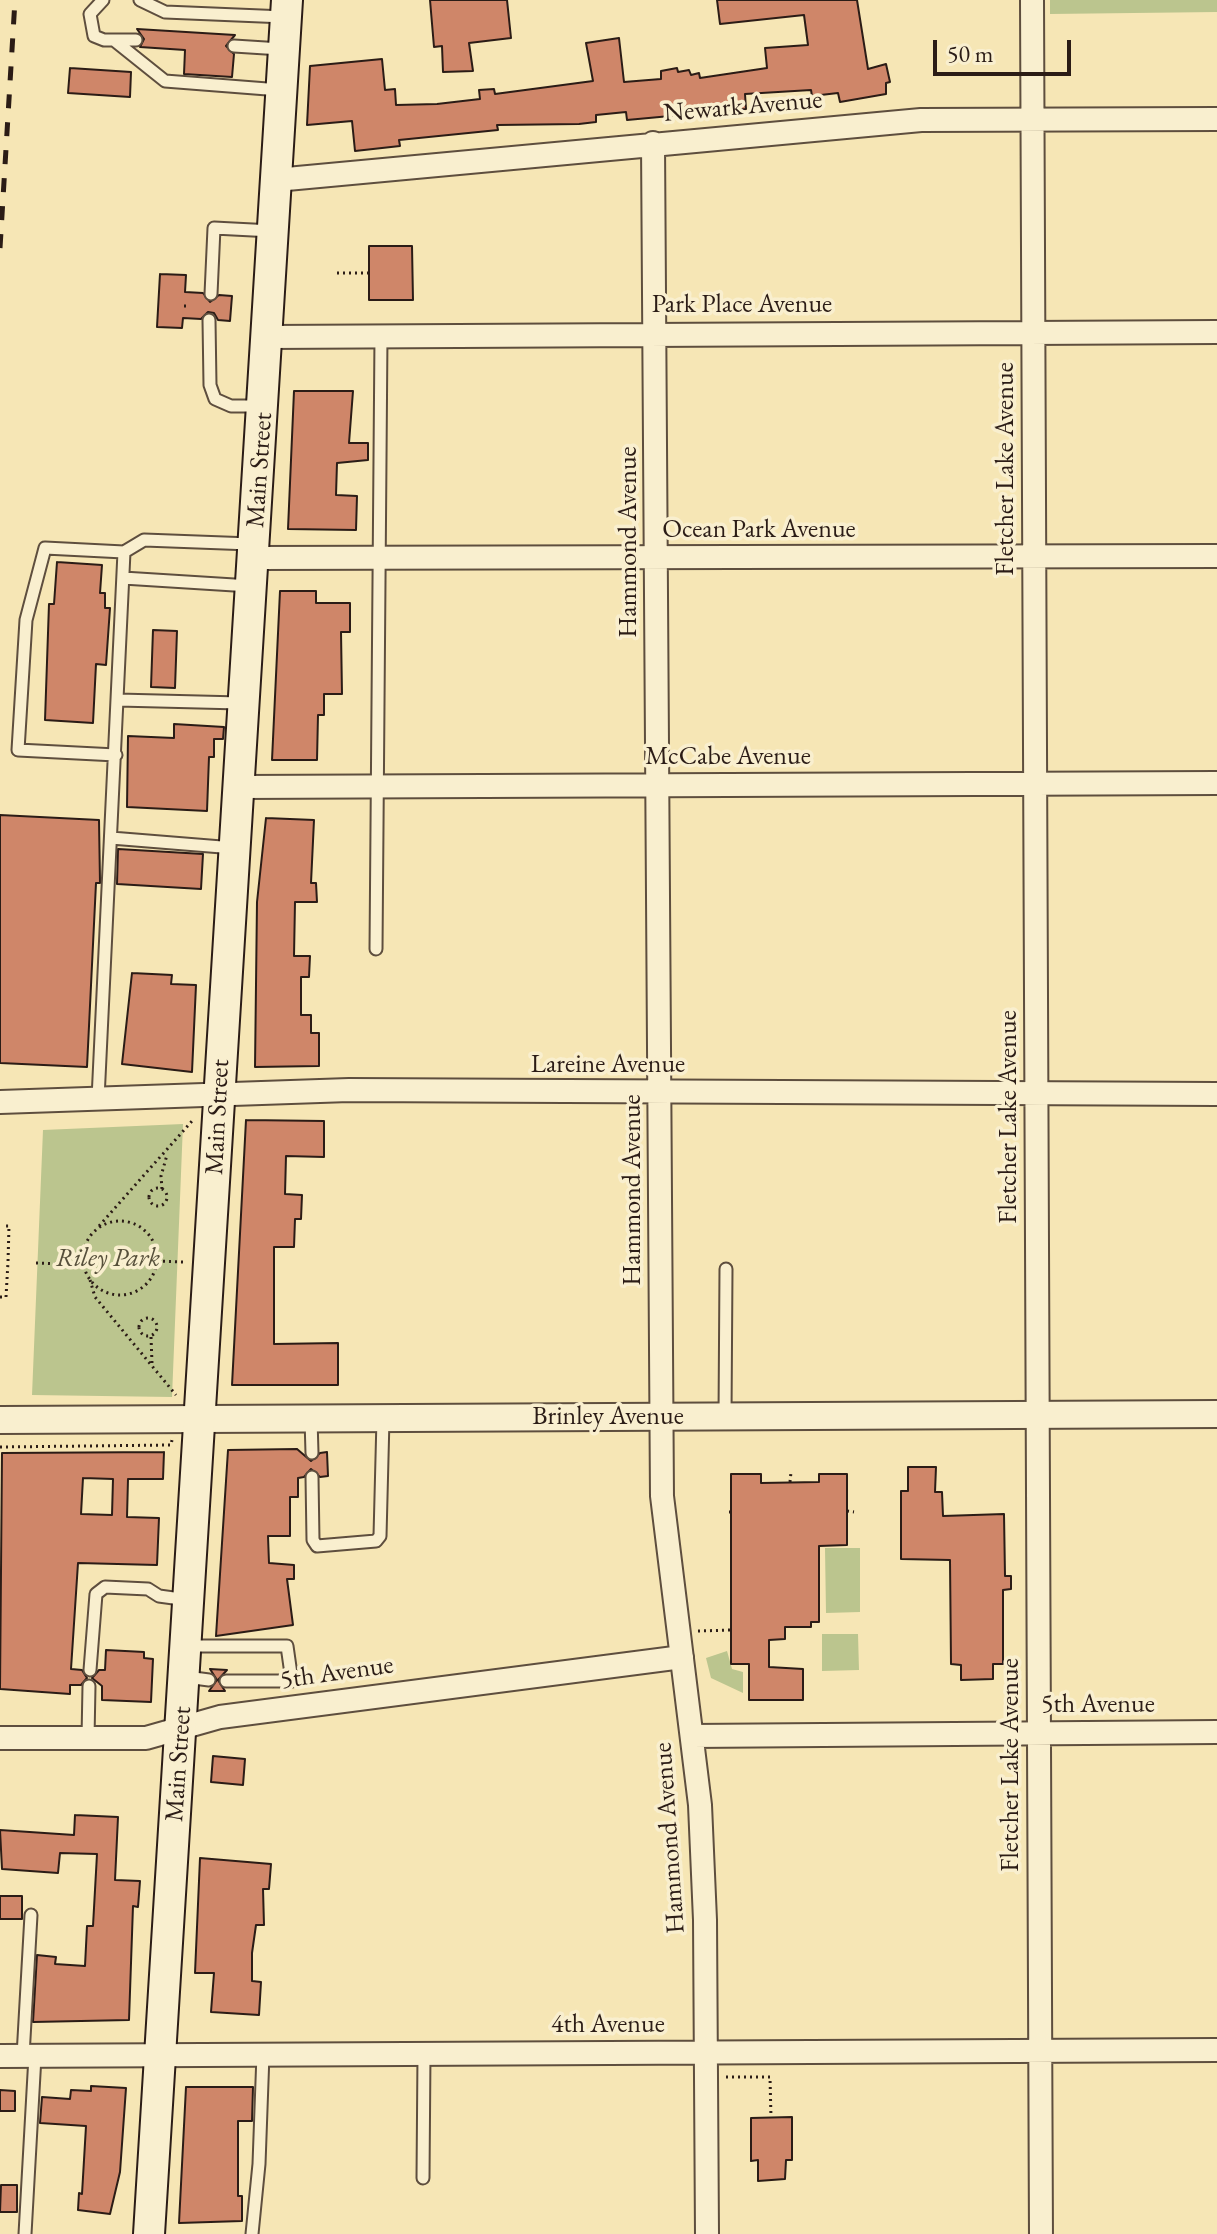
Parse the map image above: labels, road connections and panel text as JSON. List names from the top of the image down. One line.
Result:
{"streets":{"main road":["Main Street"],"street":["Newark Avenue","Park Place Avenue","Fletcher Lake Avenue","Ocean Park Avenue","Hammond Avenue","McCabe Avenue","Lareine Avenue","Brinley Avenue","5th Avenue","4th Avenue"]},"crossings":[["Newark Avenue","Fletcher Lake Avenue"],["Newark Avenue","Main Street"],["Newark Avenue","Hammond Avenue"],["Park Place Avenue","Fletcher Lake Avenue"],["Park Place Avenue","Main Street"],["Park Place Avenue","Hammond Avenue"],["Fletcher Lake Avenue","Ocean Park Avenue"],["Fletcher Lake Avenue","McCabe Avenue"],["Fletcher Lake Avenue","Lareine Avenue"],["Fletcher Lake Avenue","Brinley Avenue"],["Fletcher Lake Avenue","5th Avenue"],["Fletcher Lake Avenue","4th Avenue"],["Main Street","Ocean Park Avenue"],["Main Street","McCabe Avenue"],["Main Street","Lareine Avenue"],["Main Street","Brinley Avenue"],["Main Street","5th Avenue"],["Main Street","4th Avenue"],["Ocean Park Avenue","Hammond Avenue"],["Hammond Avenue","McCabe Avenue"],["Hammond Avenue","Lareine Avenue"],["Hammond Avenue","Brinley Avenue"],["Hammond Avenue","5th Avenue"],["Hammond Avenue","4th Avenue"]],"parks":["Riley Park"],"scale_bar":"50 m"}
